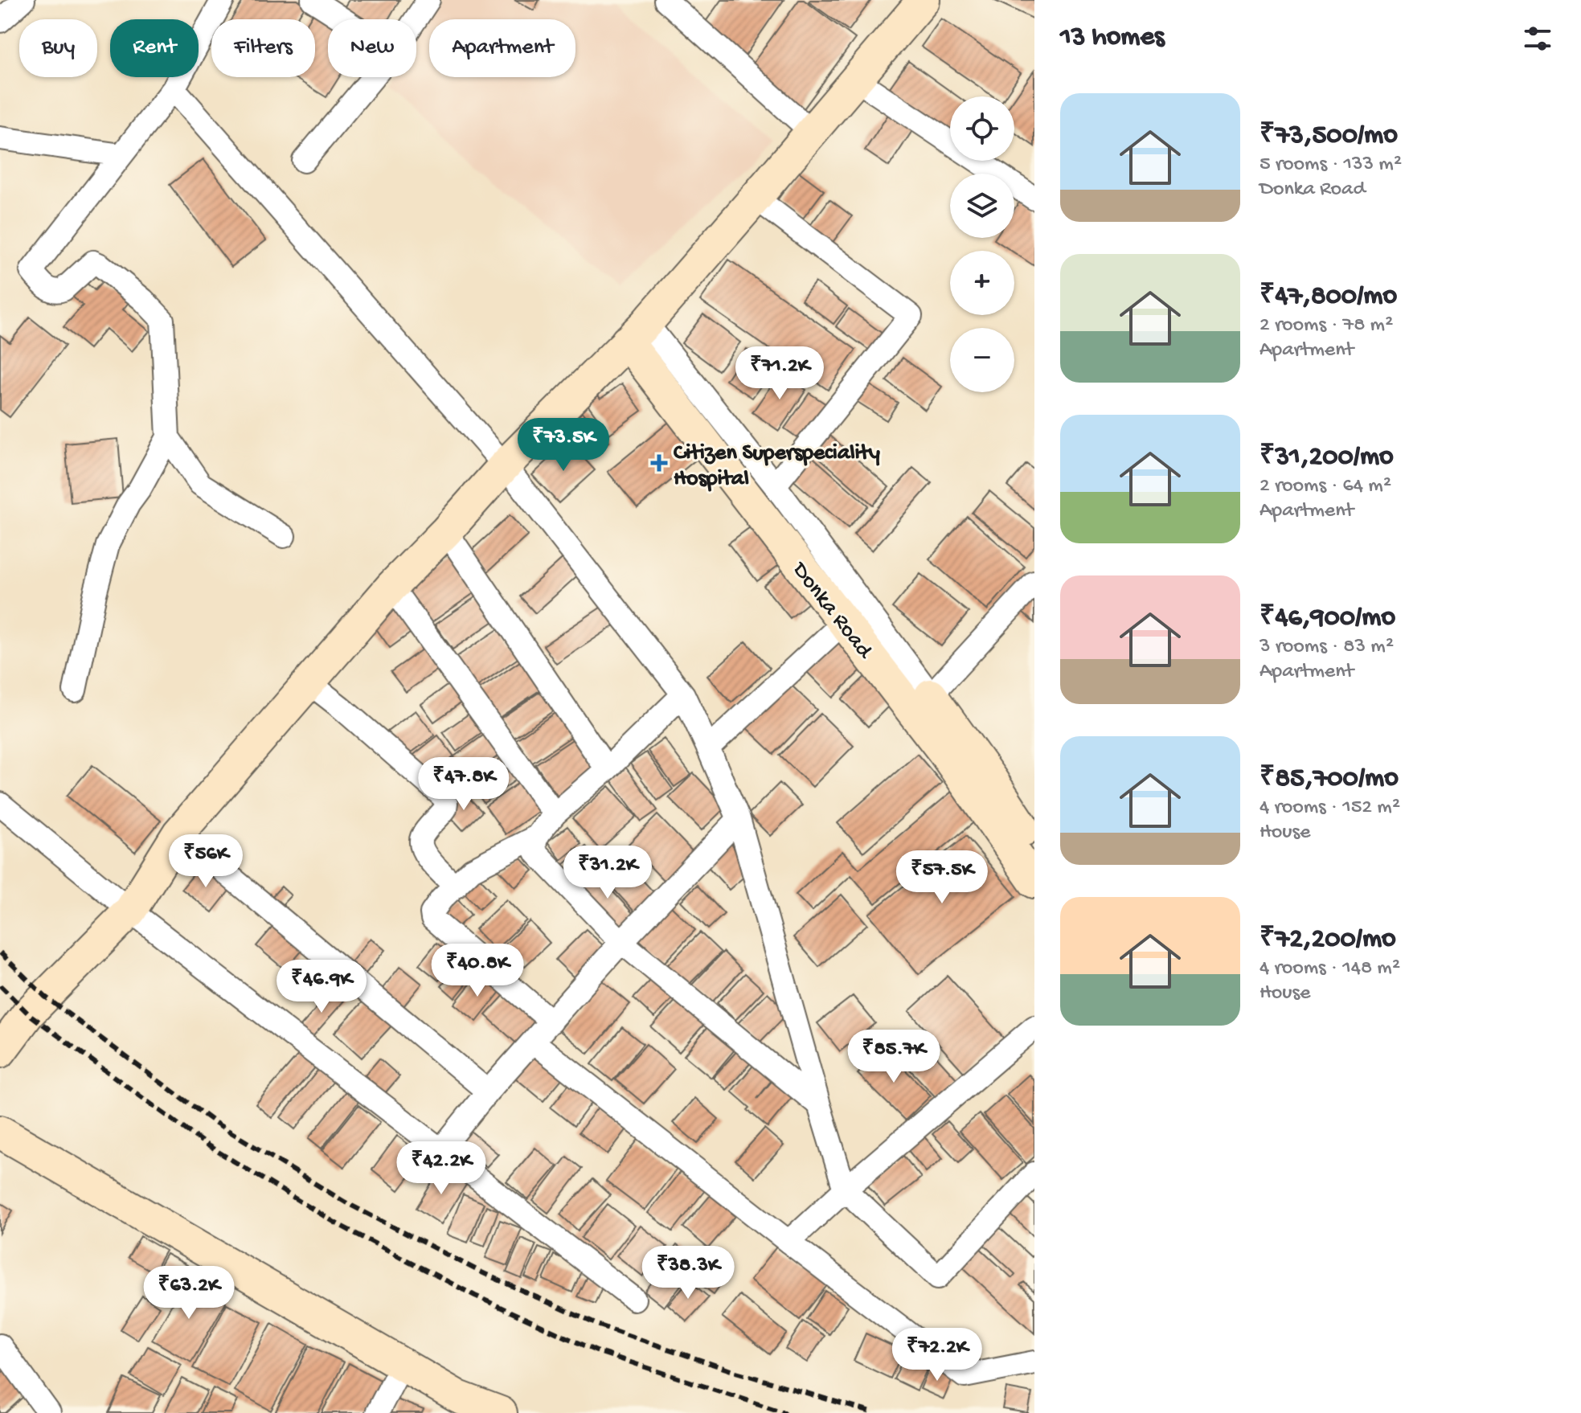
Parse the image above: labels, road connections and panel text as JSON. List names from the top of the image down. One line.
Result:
{"streets":{"street":["Donka Road"]},"places":{"health":["Citizen Superspeciality Hospital"]},"page":{"heading":"13 homes","chip":["Buy","Rent","Filters","New","Apartment"],"list":[{"name":"₹73,500/mo","note":"5 rooms · 133 m² · Donka Road"},{"name":"₹47,800/mo","note":"2 rooms · 78 m² · Apartment"},{"name":"₹31,200/mo","note":"2 rooms · 64 m² · Apartment"},{"name":"₹46,900/mo","note":"3 rooms · 83 m² · Apartment"},{"name":"₹85,700/mo","note":"4 rooms · 152 m² · House"},{"name":"₹72,200/mo","note":"4 rooms · 148 m² · House"}],"map_buttons":["+","−"],"price":["₹71.2K","₹73.5K","₹47.8K","₹56K","₹31.2K","₹57.5K","₹40.8K","₹46.9K","₹85.7K","₹42.2K","₹38.3K","₹63.2K","₹72.2K"]}}
